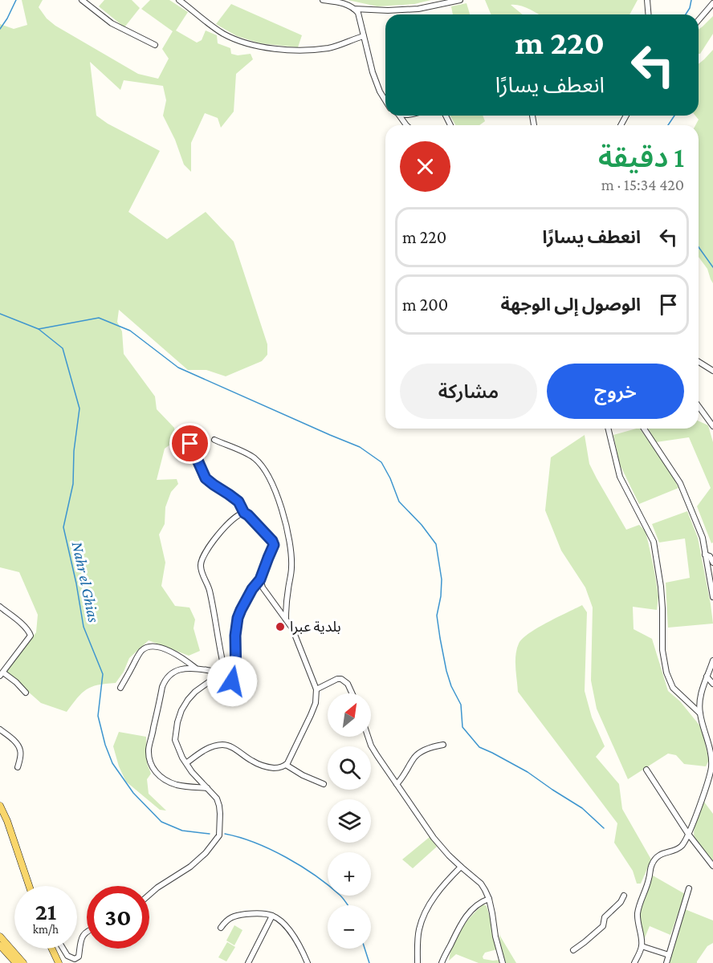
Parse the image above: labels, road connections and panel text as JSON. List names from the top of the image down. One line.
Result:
{"water":["Nahr el Ghias"],"places":["بلدية عبرا"],"north":"top right","page":{"turn":["220 m","انعطف يسارًا"],"heading":["1 دقيقة","420 m · 15:34"],"list":[{"name":"انعطف يسارًا","value":"220 m"},{"name":"الوصول إلى الوجهة","value":"200 m"}],"buttons":["خروج","مشاركة"],"map_buttons":["+","−"],"speed":"21 km/h","limit":"30"}}
